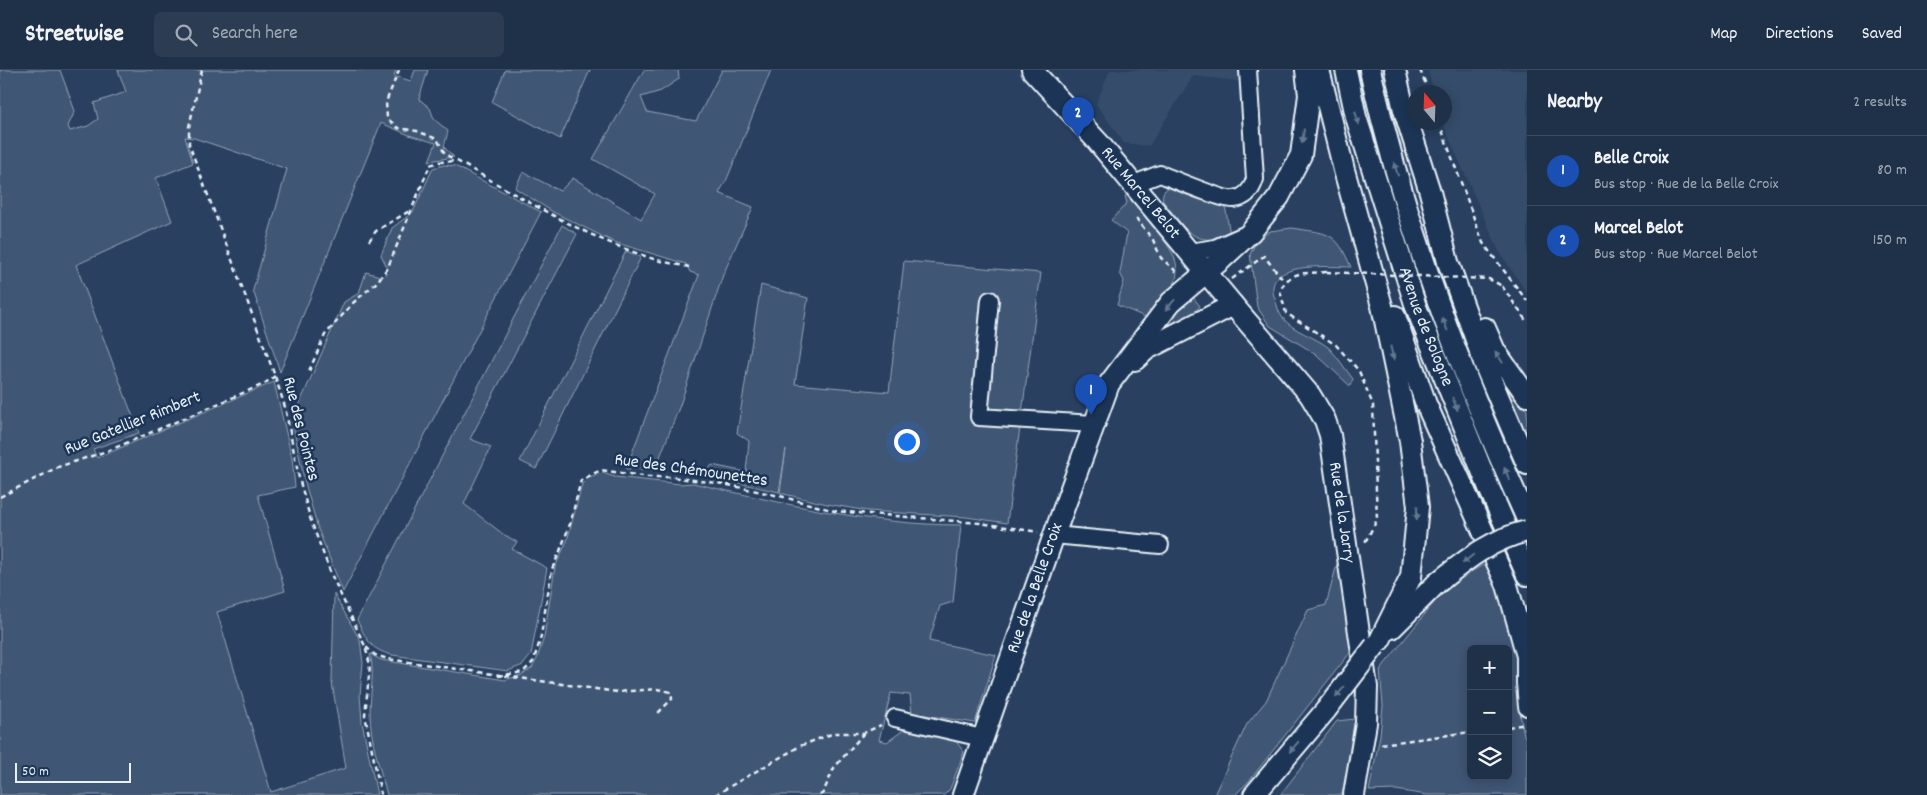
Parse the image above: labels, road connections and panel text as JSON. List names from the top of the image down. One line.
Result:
{"streets":{"main road":["Rue Marcel Belot","Avenue de Sologne","Rue de la Jarry","Rue de la Belle Croix"],"path":["Rue Gatellier Rimbert","Rue des Pointes","Rue des Chémounettes"]},"crossings":[["Rue Marcel Belot","Rue de la Jarry"],["Rue Marcel Belot","Rue de la Belle Croix"],["Rue Gatellier Rimbert","Rue des Pointes"],["Rue des Chémounettes","Rue de la Belle Croix"],["Rue de la Jarry","Rue de la Belle Croix"]],"scale_bar":"50 m","north":"top","page":{"header":"Streetwise","search":"Search here","nav":["Map","Directions","Saved"],"heading":["Nearby","2 results"],"pins":["2","1"],"list":[{"mark":"1","name":"Belle Croix","note":"Bus stop · Rue de la Belle Croix","value":"80 m"},{"mark":"2","name":"Marcel Belot","note":"Bus stop · Rue Marcel Belot","value":"150 m"}],"map_buttons":["+","−"],"scale":"50 m"}}
